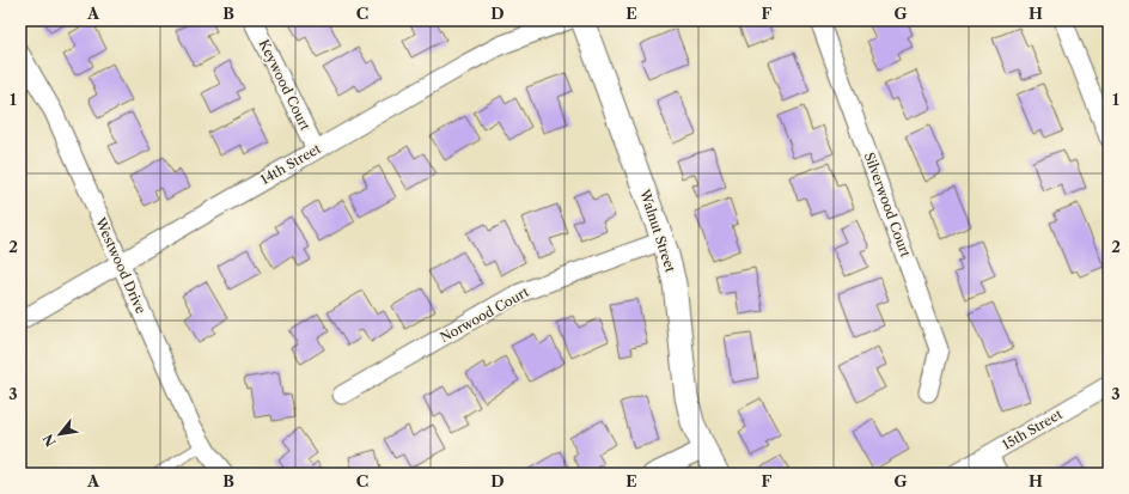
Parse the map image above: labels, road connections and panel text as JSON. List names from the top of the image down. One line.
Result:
{"streets":{"street":["Keywood Court","14th Street","Silverwood Court","Walnut Street","Westwood Drive","Norwood Court","15th Street"]},"crossings":[["Keywood Court","14th Street"],["14th Street","Westwood Drive"],["Walnut Street","Norwood Court"]],"north":"bottom left","grid":{"columns":["A","B","C","D","E","F","G","H"],"rows":["1","2","3"]}}
